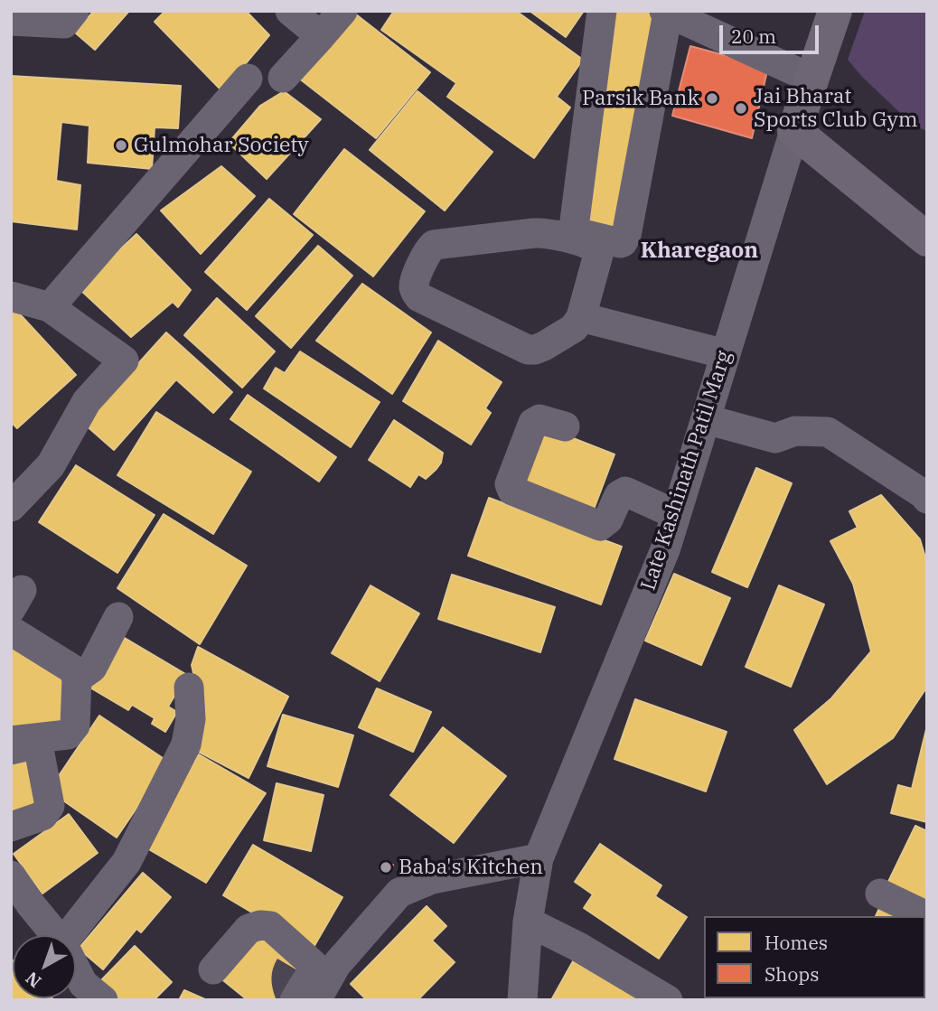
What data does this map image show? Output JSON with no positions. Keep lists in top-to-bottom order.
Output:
{
  "streets": {
    "street": ["Late Kashinath Patil Marg"]
  },
  "districts": ["Kharegaon"],
  "places": [
    "Parsik Bank",
    "Jai Bharat Sports Club Gym",
    "Gulmohar Society",
    "Baba's Kitchen"
  ],
  "legend": ["Homes", "Shops"],
  "scale_bar": "20 m",
  "north": "bottom left"
}
